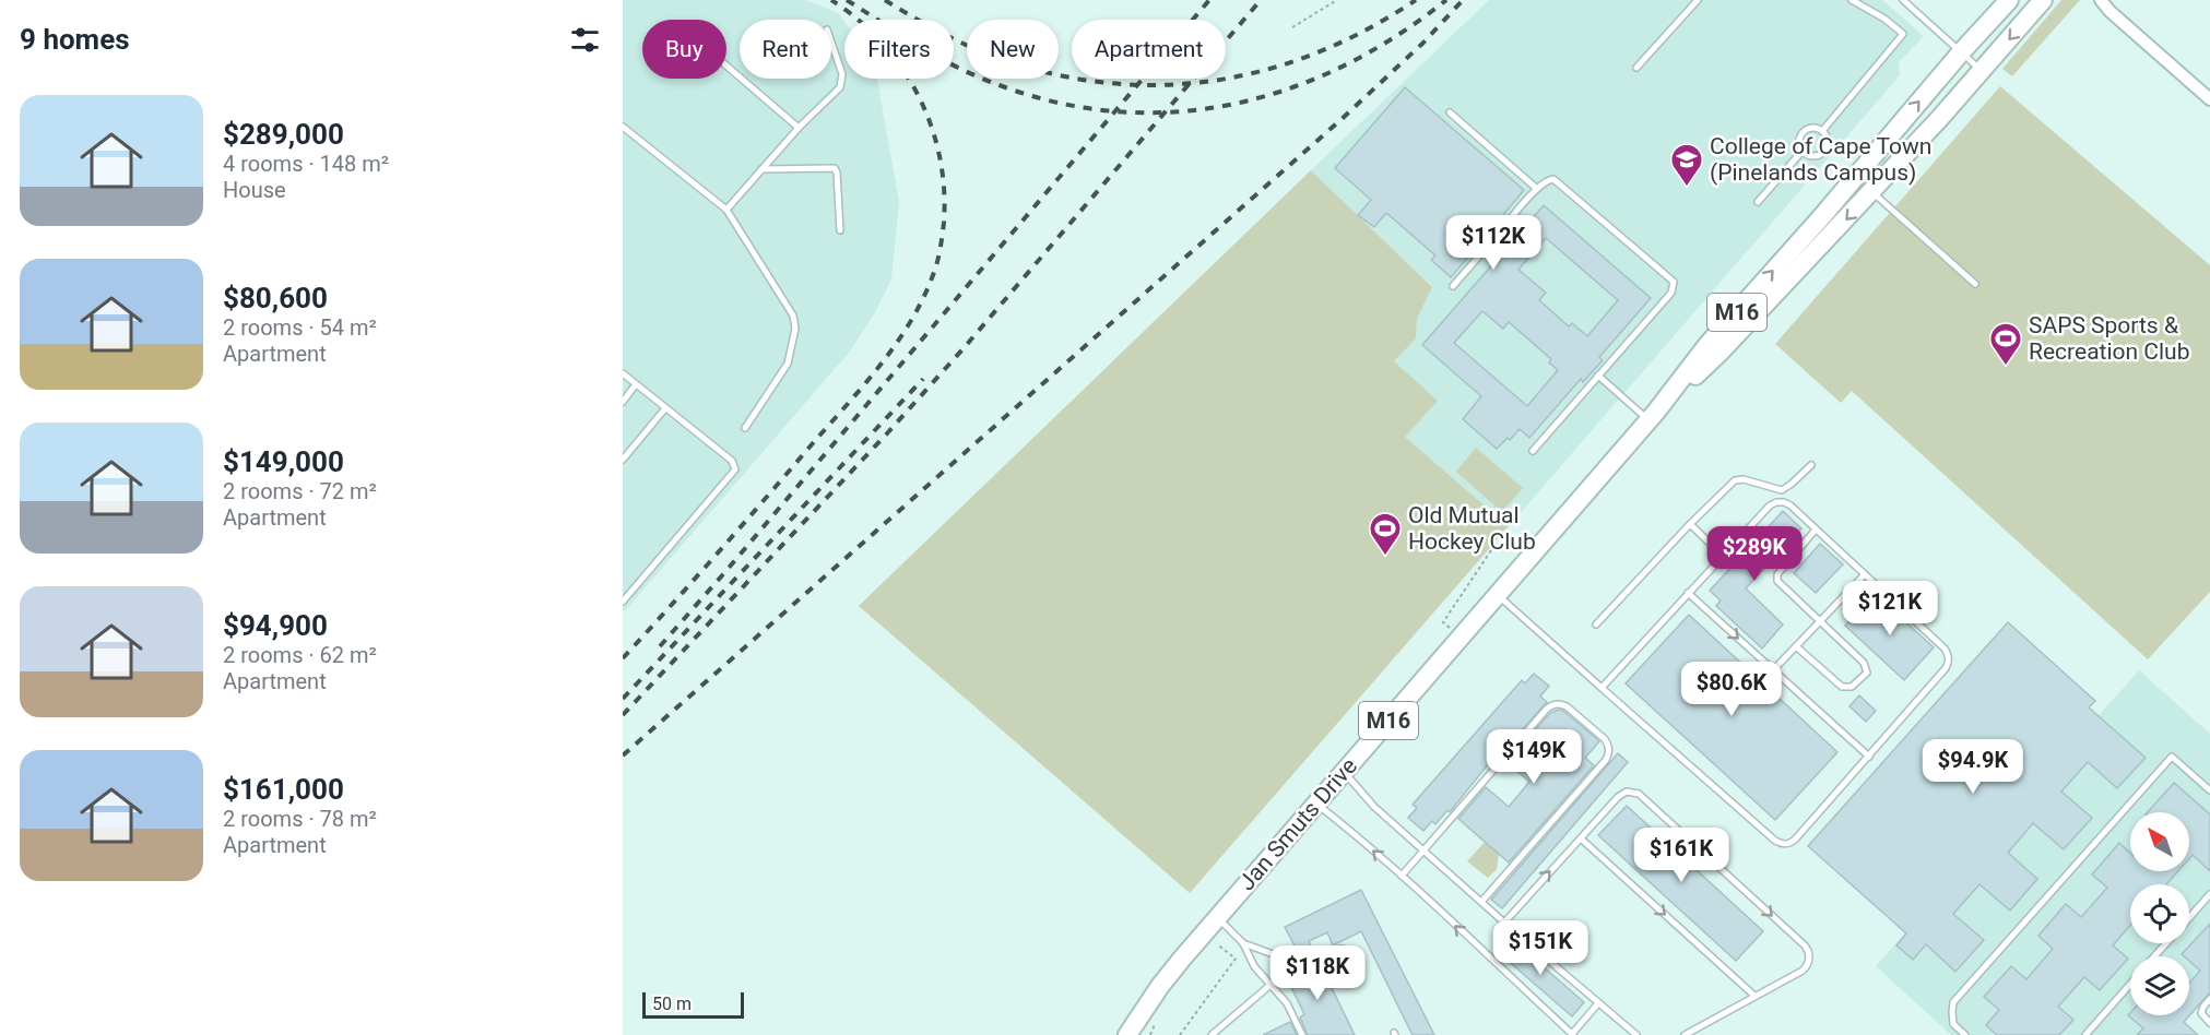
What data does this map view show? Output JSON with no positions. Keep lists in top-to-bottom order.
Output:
{
  "streets": {
    "main road": ["M16", "Jan Smuts Drive"]
  },
  "places": {
    "school or university": ["College of Cape Town (Pinelands Campus)"],
    "sports": ["SAPS Sports & Recreation Club", "Old Mutual Hockey Club"]
  },
  "scale_bar": "50 m",
  "north": "top left",
  "page": {
    "heading": "9 homes",
    "chip": [
      "Buy",
      "Rent",
      "Filters",
      "New",
      "Apartment"
    ],
    "list": [
      {
        "name": "$289,000",
        "note": "4 rooms · 148 m² · House"
      },
      {
        "name": "$80,600",
        "note": "2 rooms · 54 m² · Apartment"
      },
      {
        "name": "$149,000",
        "note": "2 rooms · 72 m² · Apartment"
      },
      {
        "name": "$94,900",
        "note": "2 rooms · 62 m² · Apartment"
      },
      {
        "name": "$161,000",
        "note": "2 rooms · 78 m² · Apartment"
      }
    ],
    "price": [
      "$112K",
      "$289K",
      "$121K",
      "$80.6K",
      "$149K",
      "$94.9K",
      "$161K",
      "$151K",
      "$118K"
    ],
    "scale": "50 m"
  }
}
